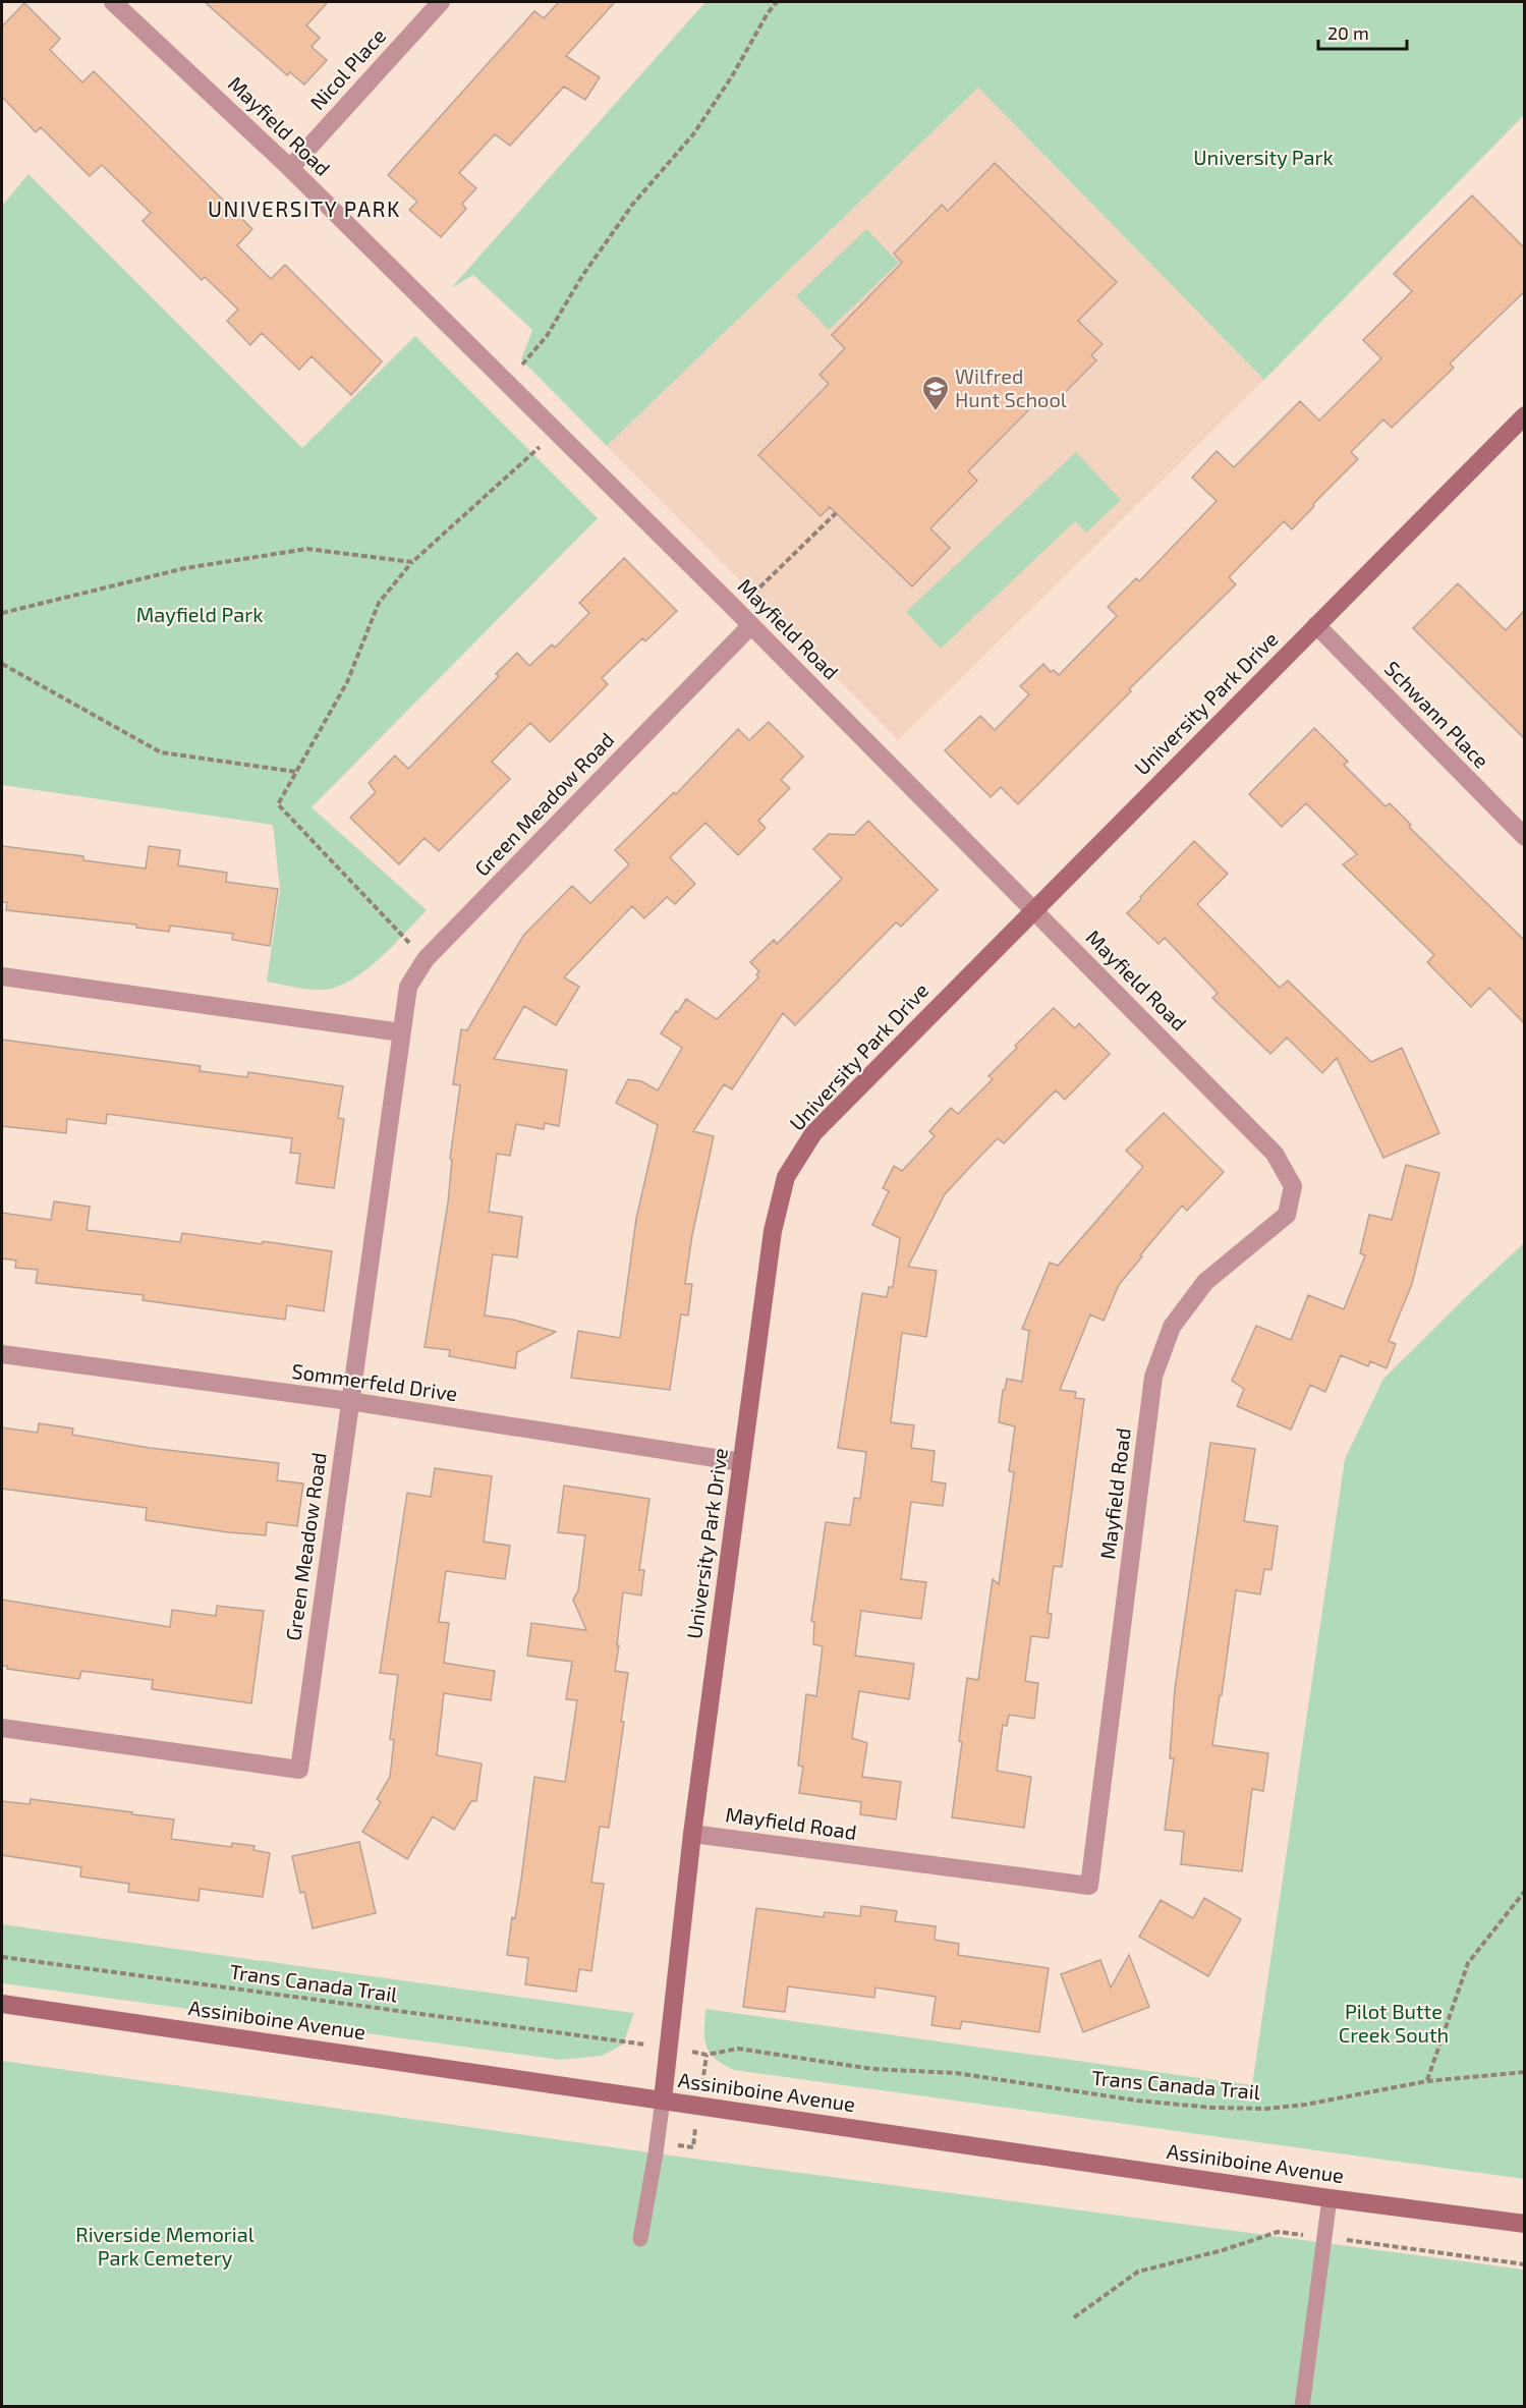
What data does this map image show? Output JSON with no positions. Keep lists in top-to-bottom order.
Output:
{
  "streets": {
    "street": [
      "Nicol Place",
      "Mayfield Road",
      "University Park Drive",
      "Schwann Place",
      "Green Meadow Road",
      "Sommerfeld Drive",
      "Assiniboine Avenue"
    ],
    "path": ["Trans Canada Trail"]
  },
  "crossings": [
    ["Nicol Place", "Mayfield Road"],
    ["Mayfield Road", "University Park Drive"],
    ["Mayfield Road", "Green Meadow Road"],
    ["University Park Drive", "Schwann Place"],
    ["University Park Drive", "Sommerfeld Drive"],
    ["University Park Drive", "Assiniboine Avenue"],
    ["Green Meadow Road", "Sommerfeld Drive"]
  ],
  "districts": ["UNIVERSITY PARK"],
  "parks": [
    "University Park",
    "Mayfield Park",
    "Pilot Butte Creek South",
    "Riverside Memorial Park Cemetery"
  ],
  "places": {
    "school or university": ["Wilfred Hunt School"]
  },
  "scale_bar": "20 m"
}
